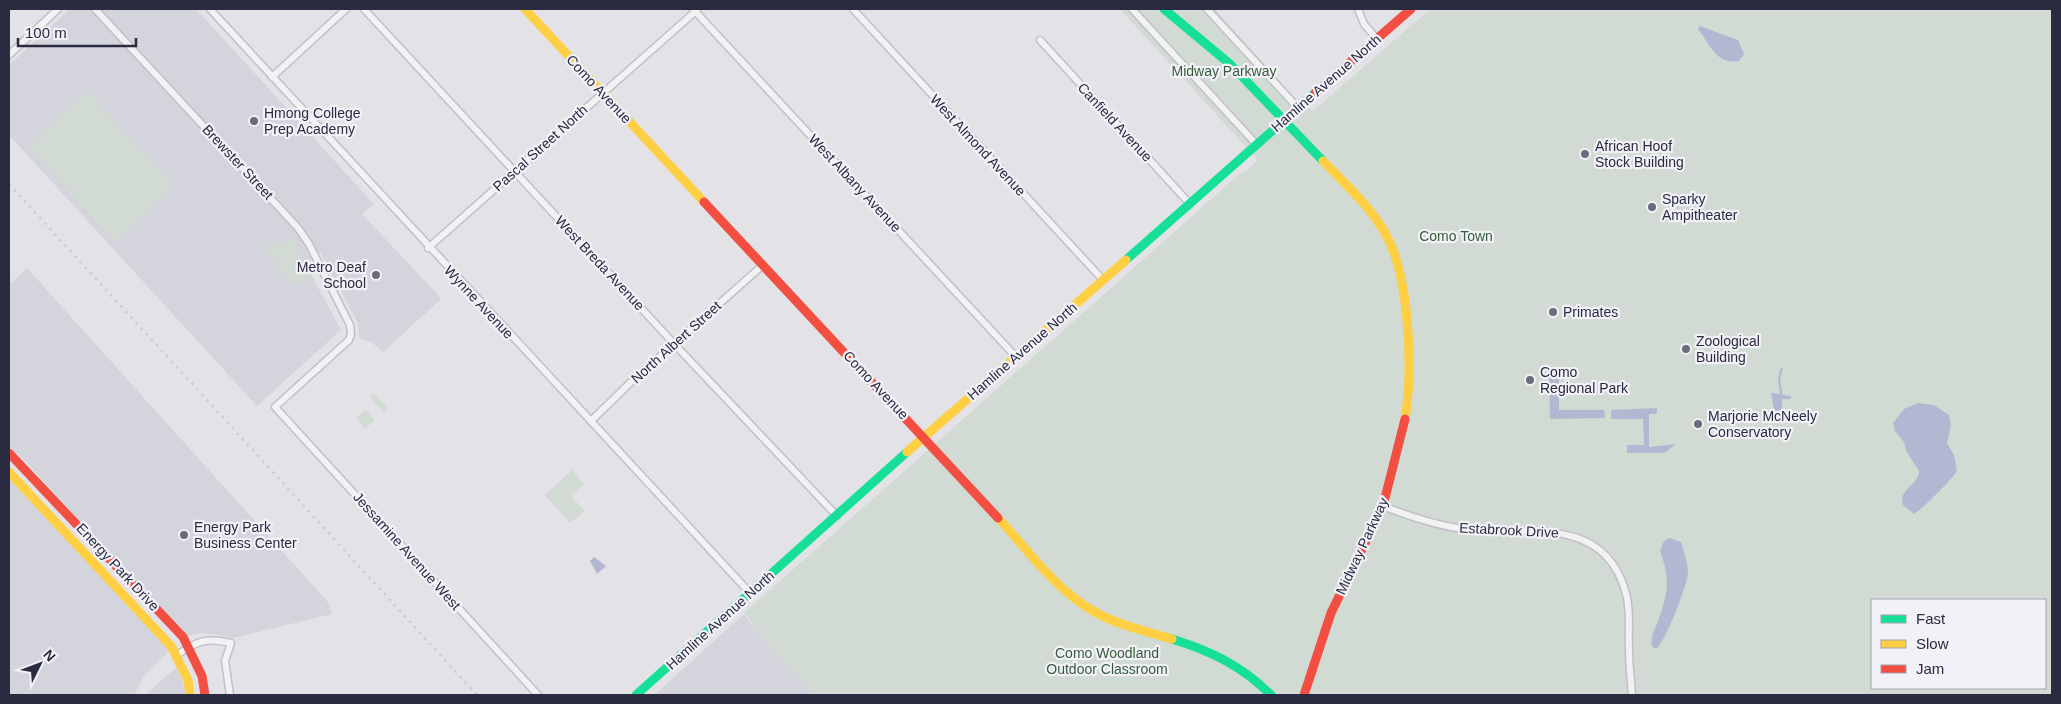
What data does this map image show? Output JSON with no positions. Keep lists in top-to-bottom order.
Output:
{
  "streets": {
    "street": [
      "Hamline Avenue North",
      "Como Avenue",
      "Canfield Avenue",
      "West Almond Avenue",
      "Pascal Street North",
      "Brewster Street",
      "West Albany Avenue",
      "West Breda Avenue",
      "Wynne Avenue",
      "North Albert Street",
      "Estabrook Drive",
      "Midway Parkway",
      "Jessamine Avenue West",
      "Energy Park Drive"
    ]
  },
  "crossings": [
    ["Hamline Avenue North", "Como Avenue"],
    ["Hamline Avenue North", "Canfield Avenue"],
    ["Hamline Avenue North", "West Almond Avenue"],
    ["Hamline Avenue North", "West Albany Avenue"],
    ["Hamline Avenue North", "West Breda Avenue"],
    ["Hamline Avenue North", "Wynne Avenue"],
    ["Hamline Avenue North", "Midway Parkway"],
    ["Como Avenue", "Pascal Street North"],
    ["Como Avenue", "North Albert Street"],
    ["Pascal Street North", "West Albany Avenue"],
    ["Pascal Street North", "West Breda Avenue"],
    ["Pascal Street North", "Wynne Avenue"],
    ["Brewster Street", "Jessamine Avenue West"],
    ["West Breda Avenue", "North Albert Street"],
    ["Wynne Avenue", "North Albert Street"],
    ["Estabrook Drive", "Midway Parkway"]
  ],
  "parks": ["Midway Parkway", "Como Town", "Como Woodland Outdoor Classroom"],
  "places": [
    "Hmong College Prep Academy",
    "African Hoof Stock Building",
    "Sparky Ampitheater",
    "Metro Deaf School",
    "Primates",
    "Zoological Building",
    "Como Regional Park",
    "Marjorie McNeely Conservatory",
    "Energy Park Business Center"
  ],
  "legend": ["Fast", "Slow", "Jam"],
  "scale_bar": "100 m",
  "north": "top right"
}
